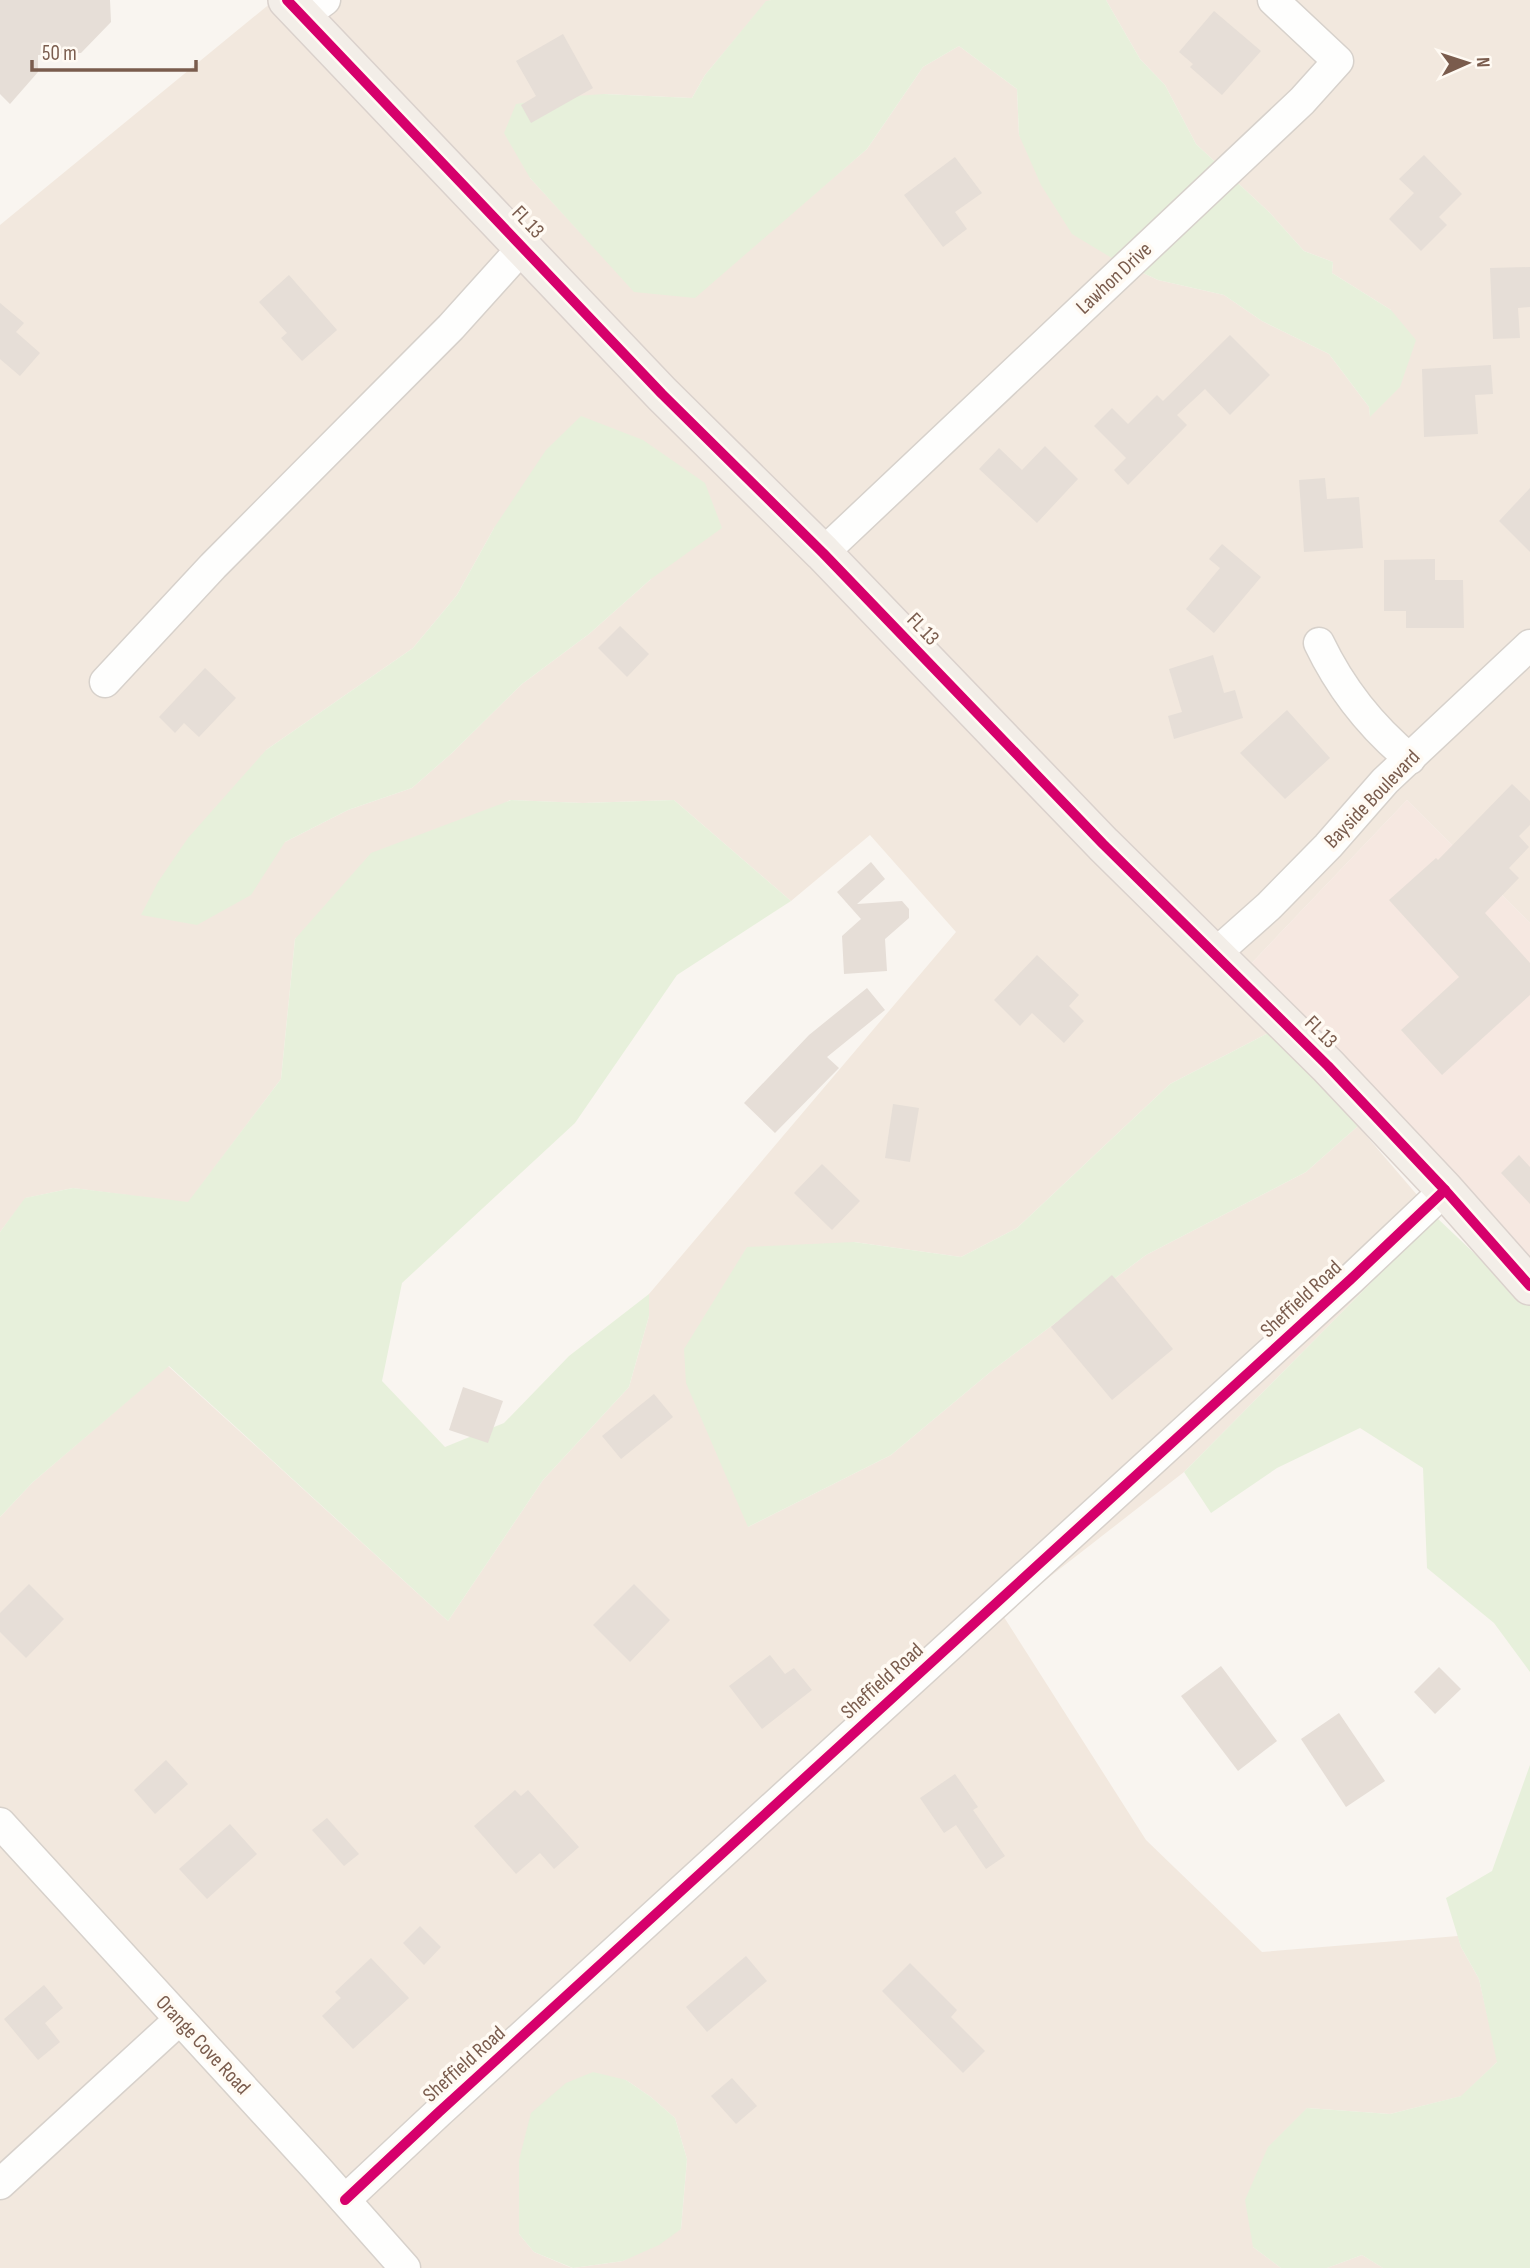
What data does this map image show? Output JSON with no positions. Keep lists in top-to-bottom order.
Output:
{
  "streets": {
    "main road": ["FL 13"],
    "street": [
      "Lawhon Drive",
      "Bayside Boulevard",
      "Sheffield Road",
      "Orange Cove Road"
    ]
  },
  "crossings": [
    ["FL 13", "Lawhon Drive"],
    ["FL 13", "Bayside Boulevard"],
    ["FL 13", "Sheffield Road"],
    ["Sheffield Road", "Orange Cove Road"]
  ],
  "scale_bar": "50 m",
  "north": "right"
}
